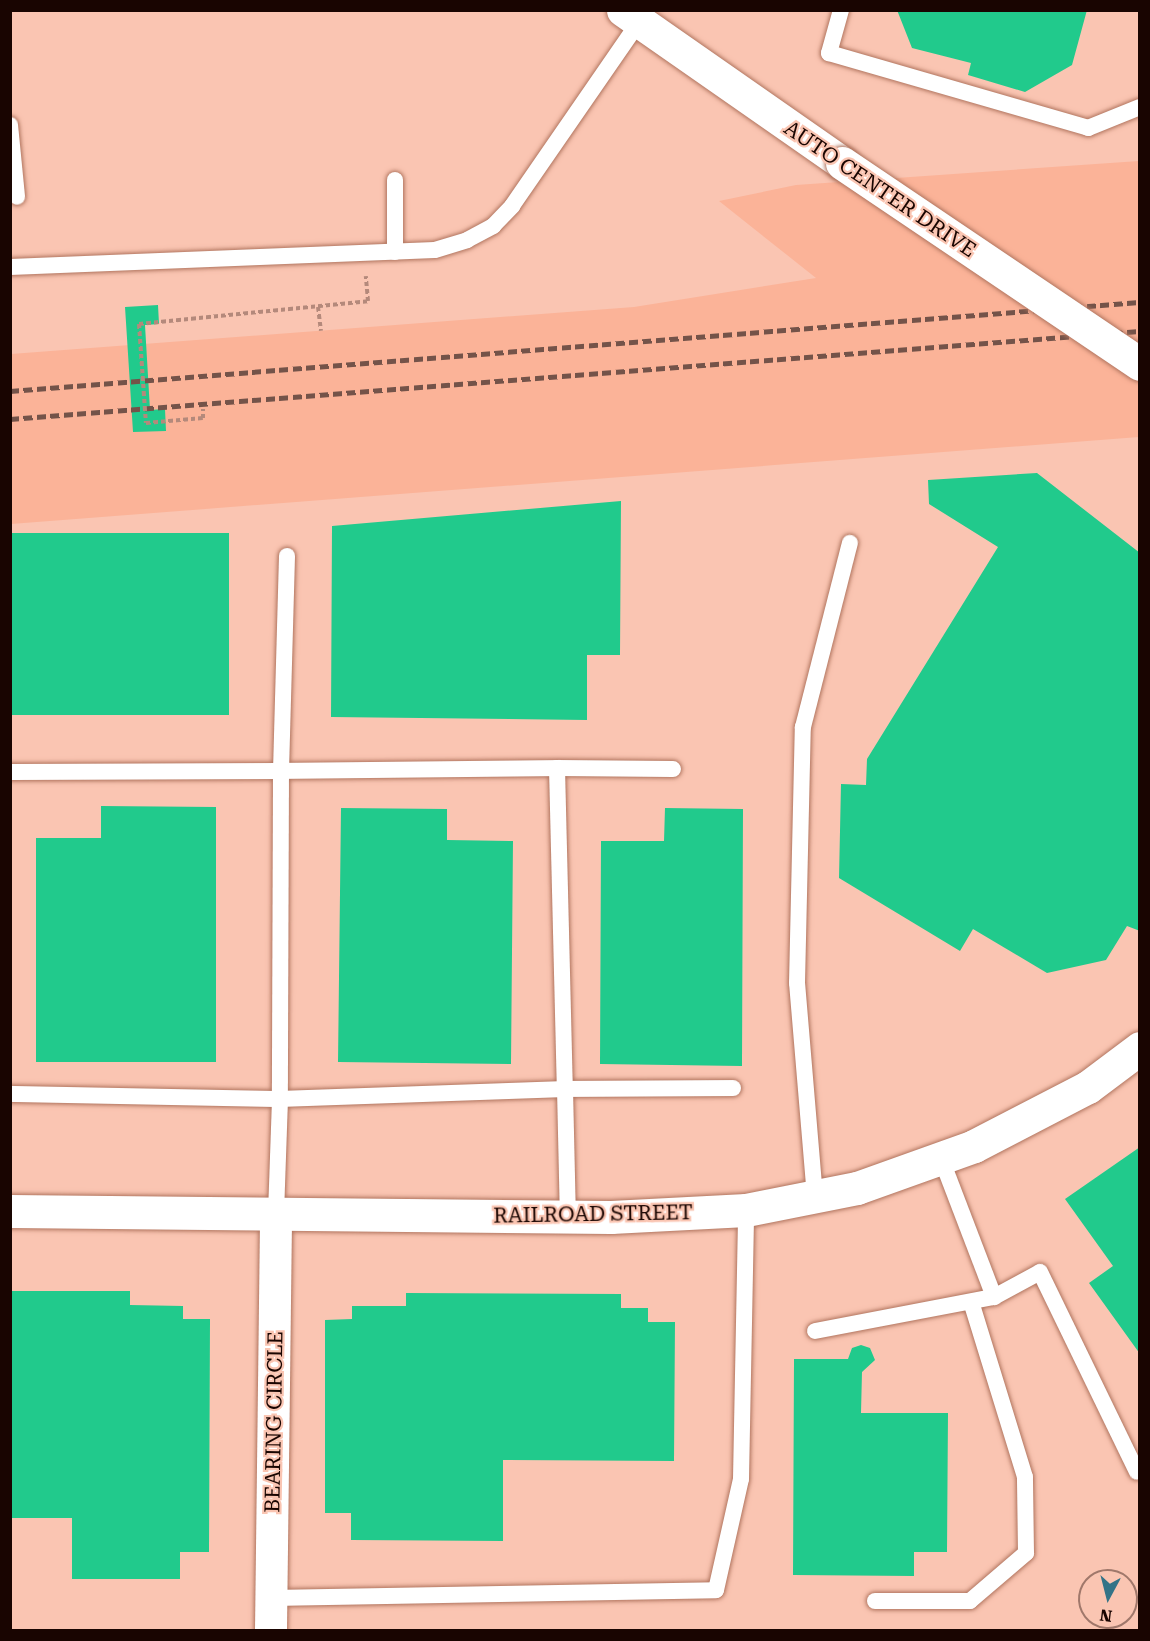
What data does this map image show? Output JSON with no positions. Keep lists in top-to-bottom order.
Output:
{
  "streets": {
    "main road": ["AUTO CENTER DRIVE", "RAILROAD STREET"],
    "street": ["BEARING CIRCLE"]
  },
  "crossings": [
    ["RAILROAD STREET", "BEARING CIRCLE"]
  ],
  "north": "bottom"
}
